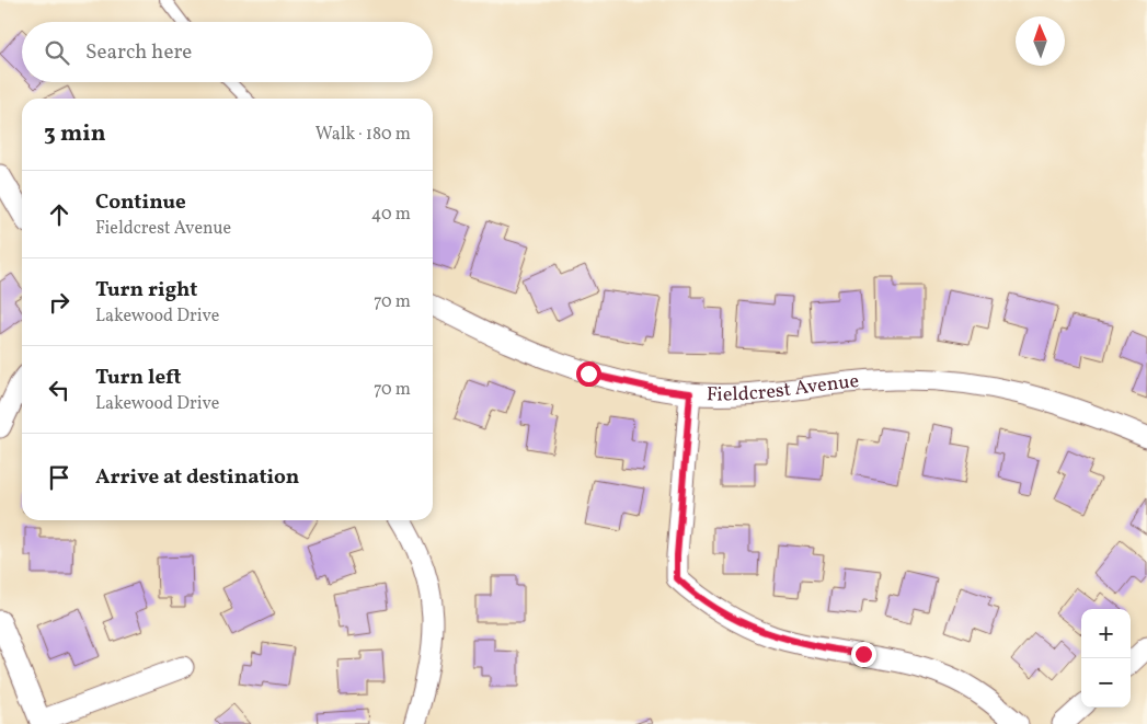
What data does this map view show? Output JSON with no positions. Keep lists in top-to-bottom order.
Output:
{
  "streets": {
    "street": ["Fieldcrest Avenue"]
  },
  "north": "top",
  "page": {
    "search": "Search here",
    "heading": ["3 min", "Walk · 180 m"],
    "list": [
      ["Continue", "Fieldcrest Avenue", "40 m"],
      ["Turn right", "Lakewood Drive", "70 m"],
      ["Turn left", "Lakewood Drive", "70 m"],
      "Arrive at destination"
    ],
    "map_buttons": ["+", "−"]
  }
}
